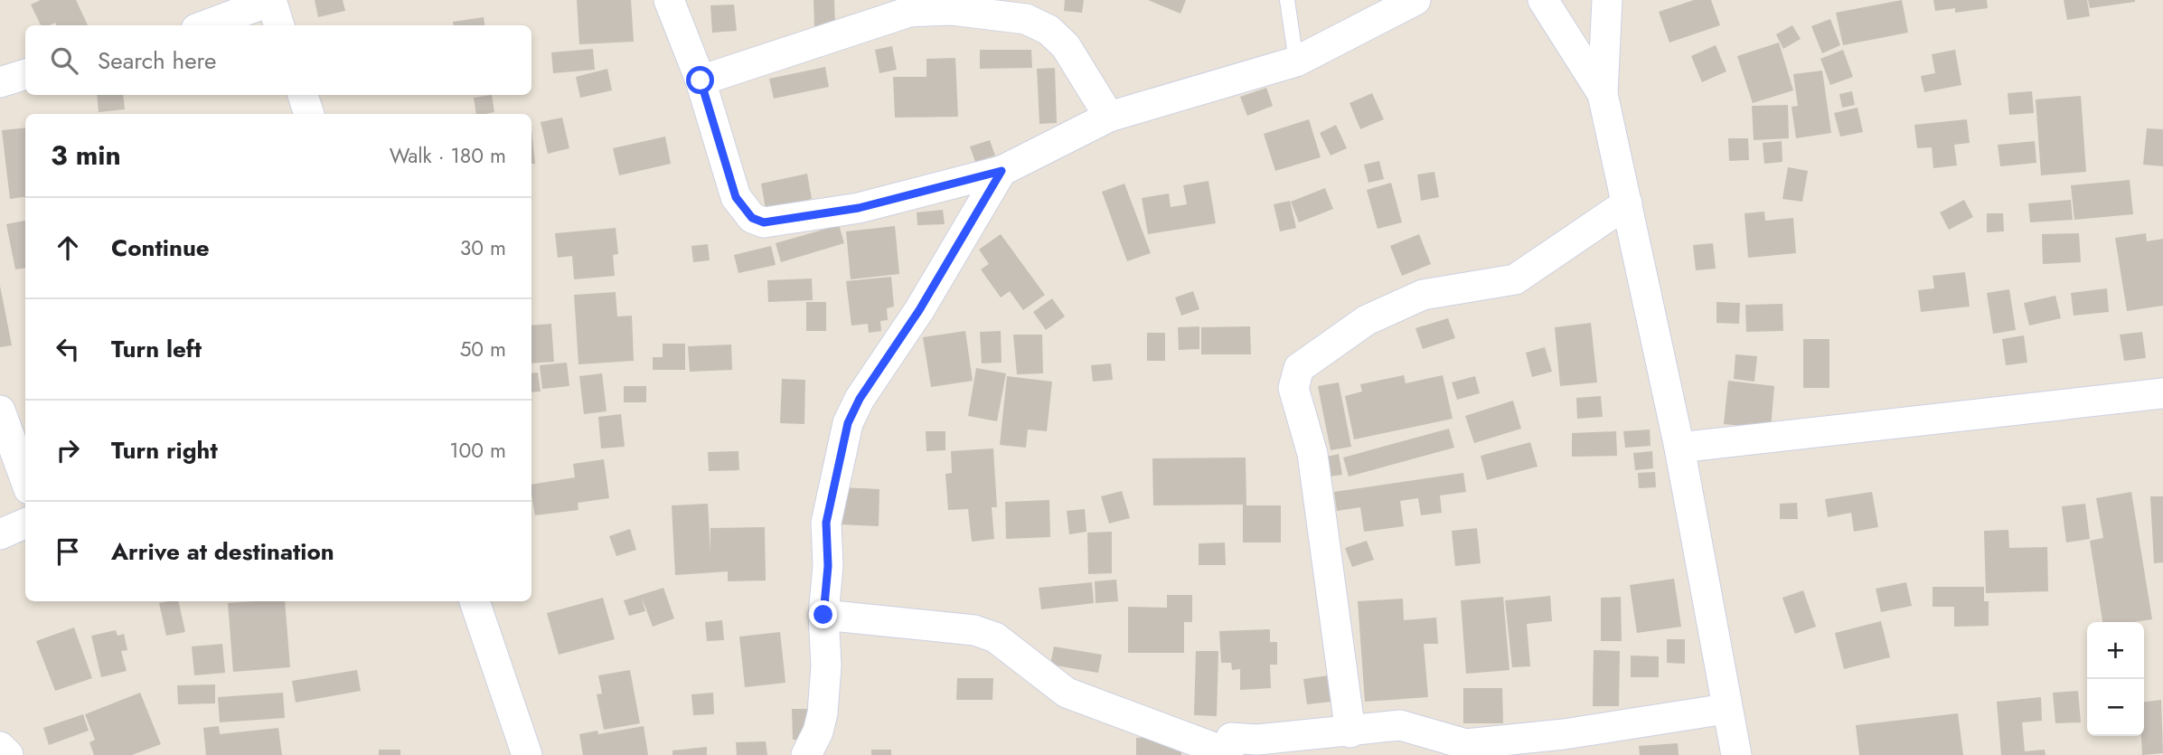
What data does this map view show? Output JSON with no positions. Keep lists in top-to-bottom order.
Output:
{
  "page": {
    "search": "Search here",
    "heading": ["3 min", "Walk · 180 m"],
    "list": [
      ["Continue", "30 m"],
      ["Turn left", "50 m"],
      ["Turn right", "100 m"],
      "Arrive at destination"
    ],
    "map_buttons": ["+", "−"]
  }
}
